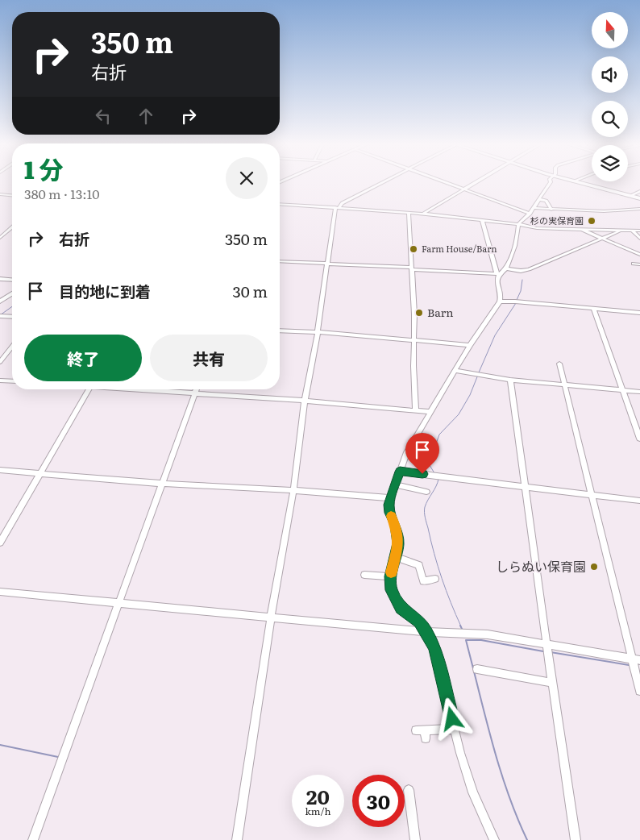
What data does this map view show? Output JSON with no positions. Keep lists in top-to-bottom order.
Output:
{
  "places": [
    "杉の実保育園",
    "Farm House/Barn",
    "Barn",
    "しらぬい保育園"
  ],
  "north": "top",
  "page": {
    "turn": ["350 m", "右折"],
    "heading": ["1 分", "380 m · 13:10"],
    "list": [
      {
        "name": "右折",
        "value": "350 m"
      },
      {
        "name": "目的地に到着",
        "value": "30 m"
      }
    ],
    "buttons": ["終了", "共有"],
    "speed": "20 km/h",
    "limit": "30"
  }
}
